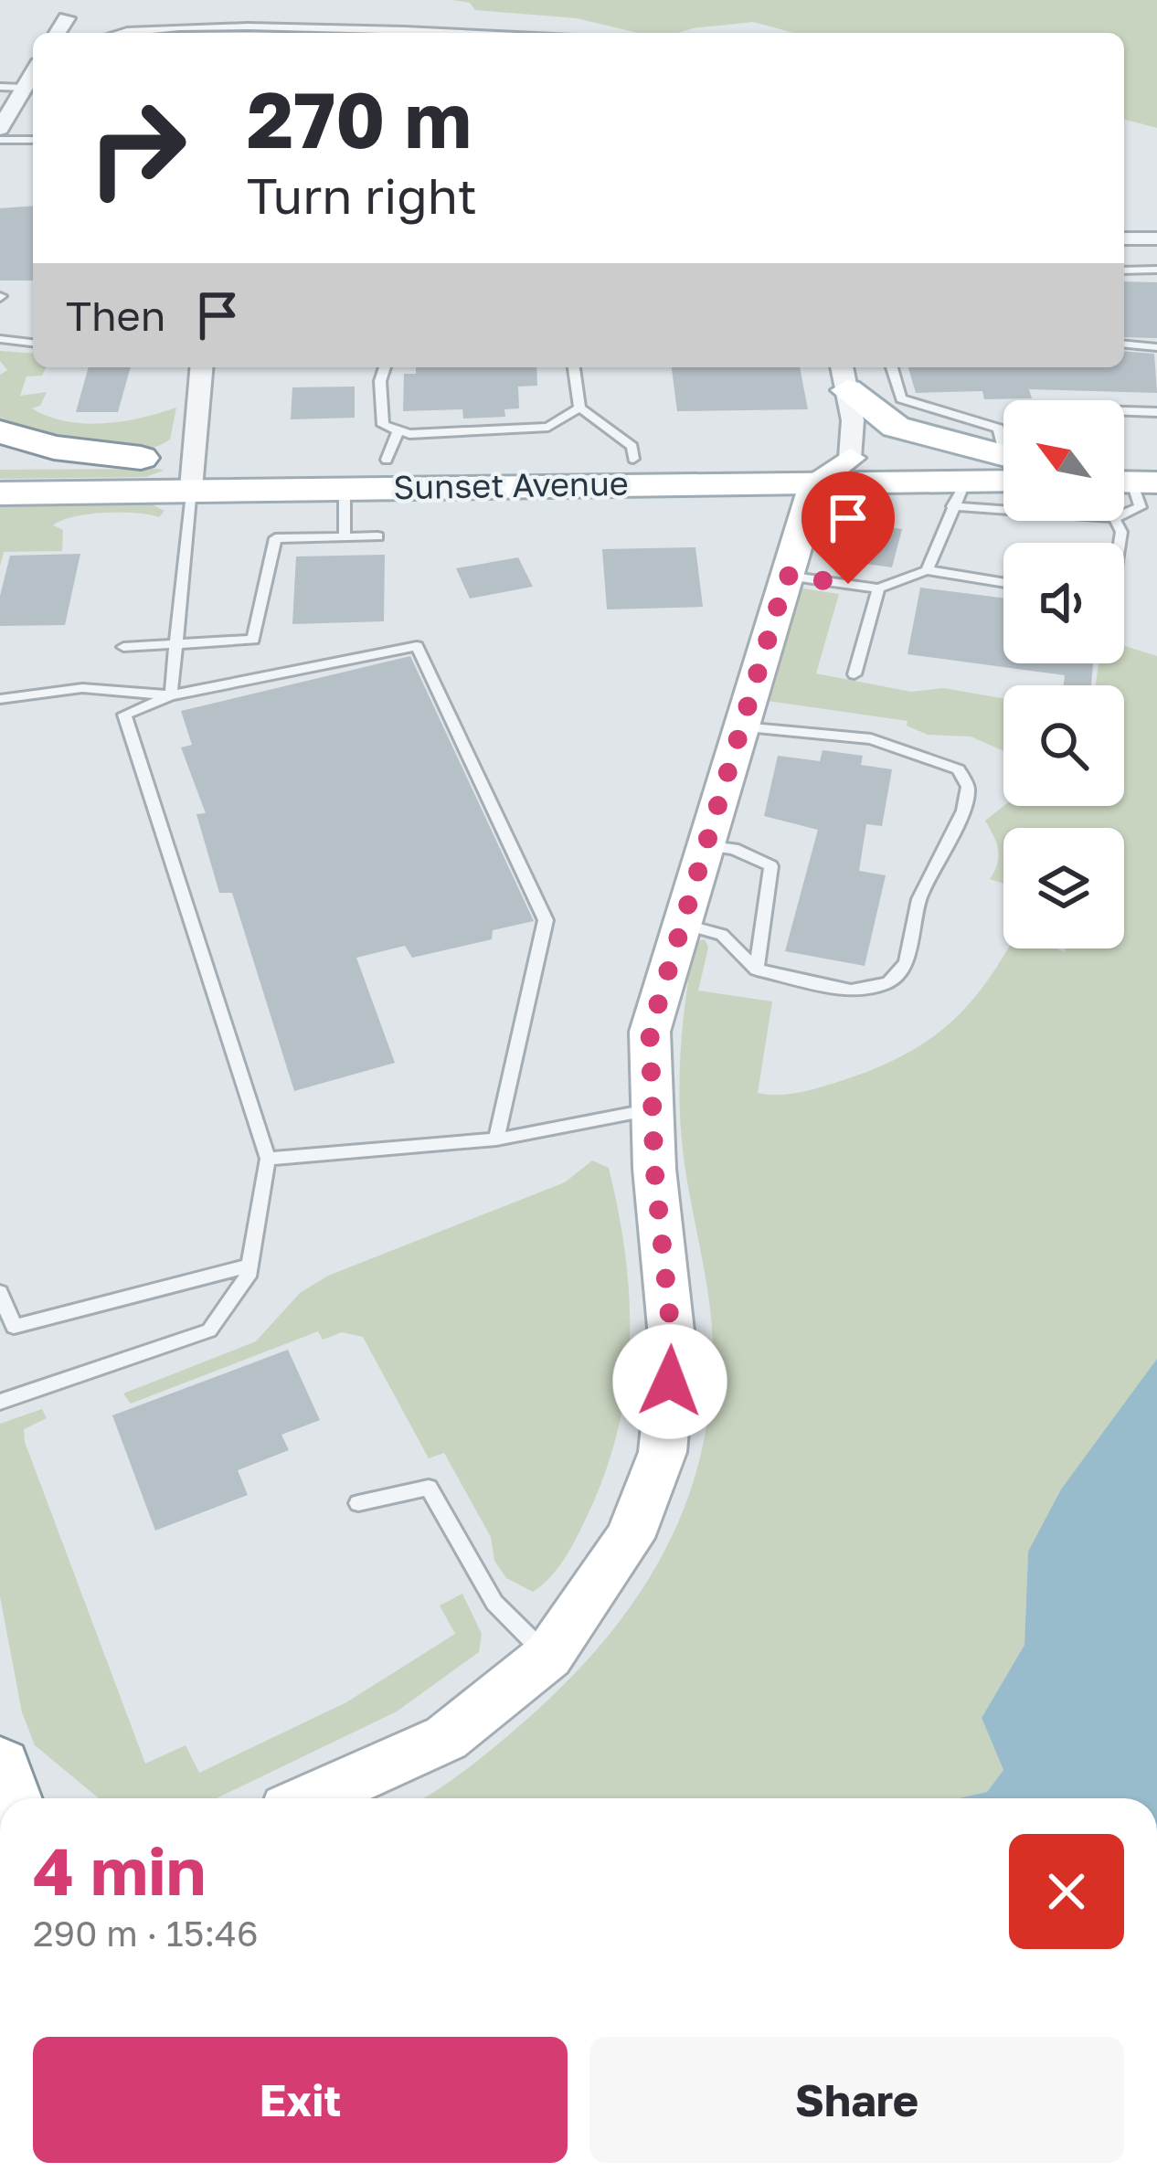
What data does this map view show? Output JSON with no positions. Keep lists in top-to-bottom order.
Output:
{
  "streets": {
    "main road": ["Sunset Avenue"]
  },
  "north": "top left",
  "page": {
    "turn": ["270 m", "Turn right"],
    "then": "Then",
    "heading": ["4 min", "290 m · 15:46"],
    "buttons": ["Exit", "Share"]
  }
}
